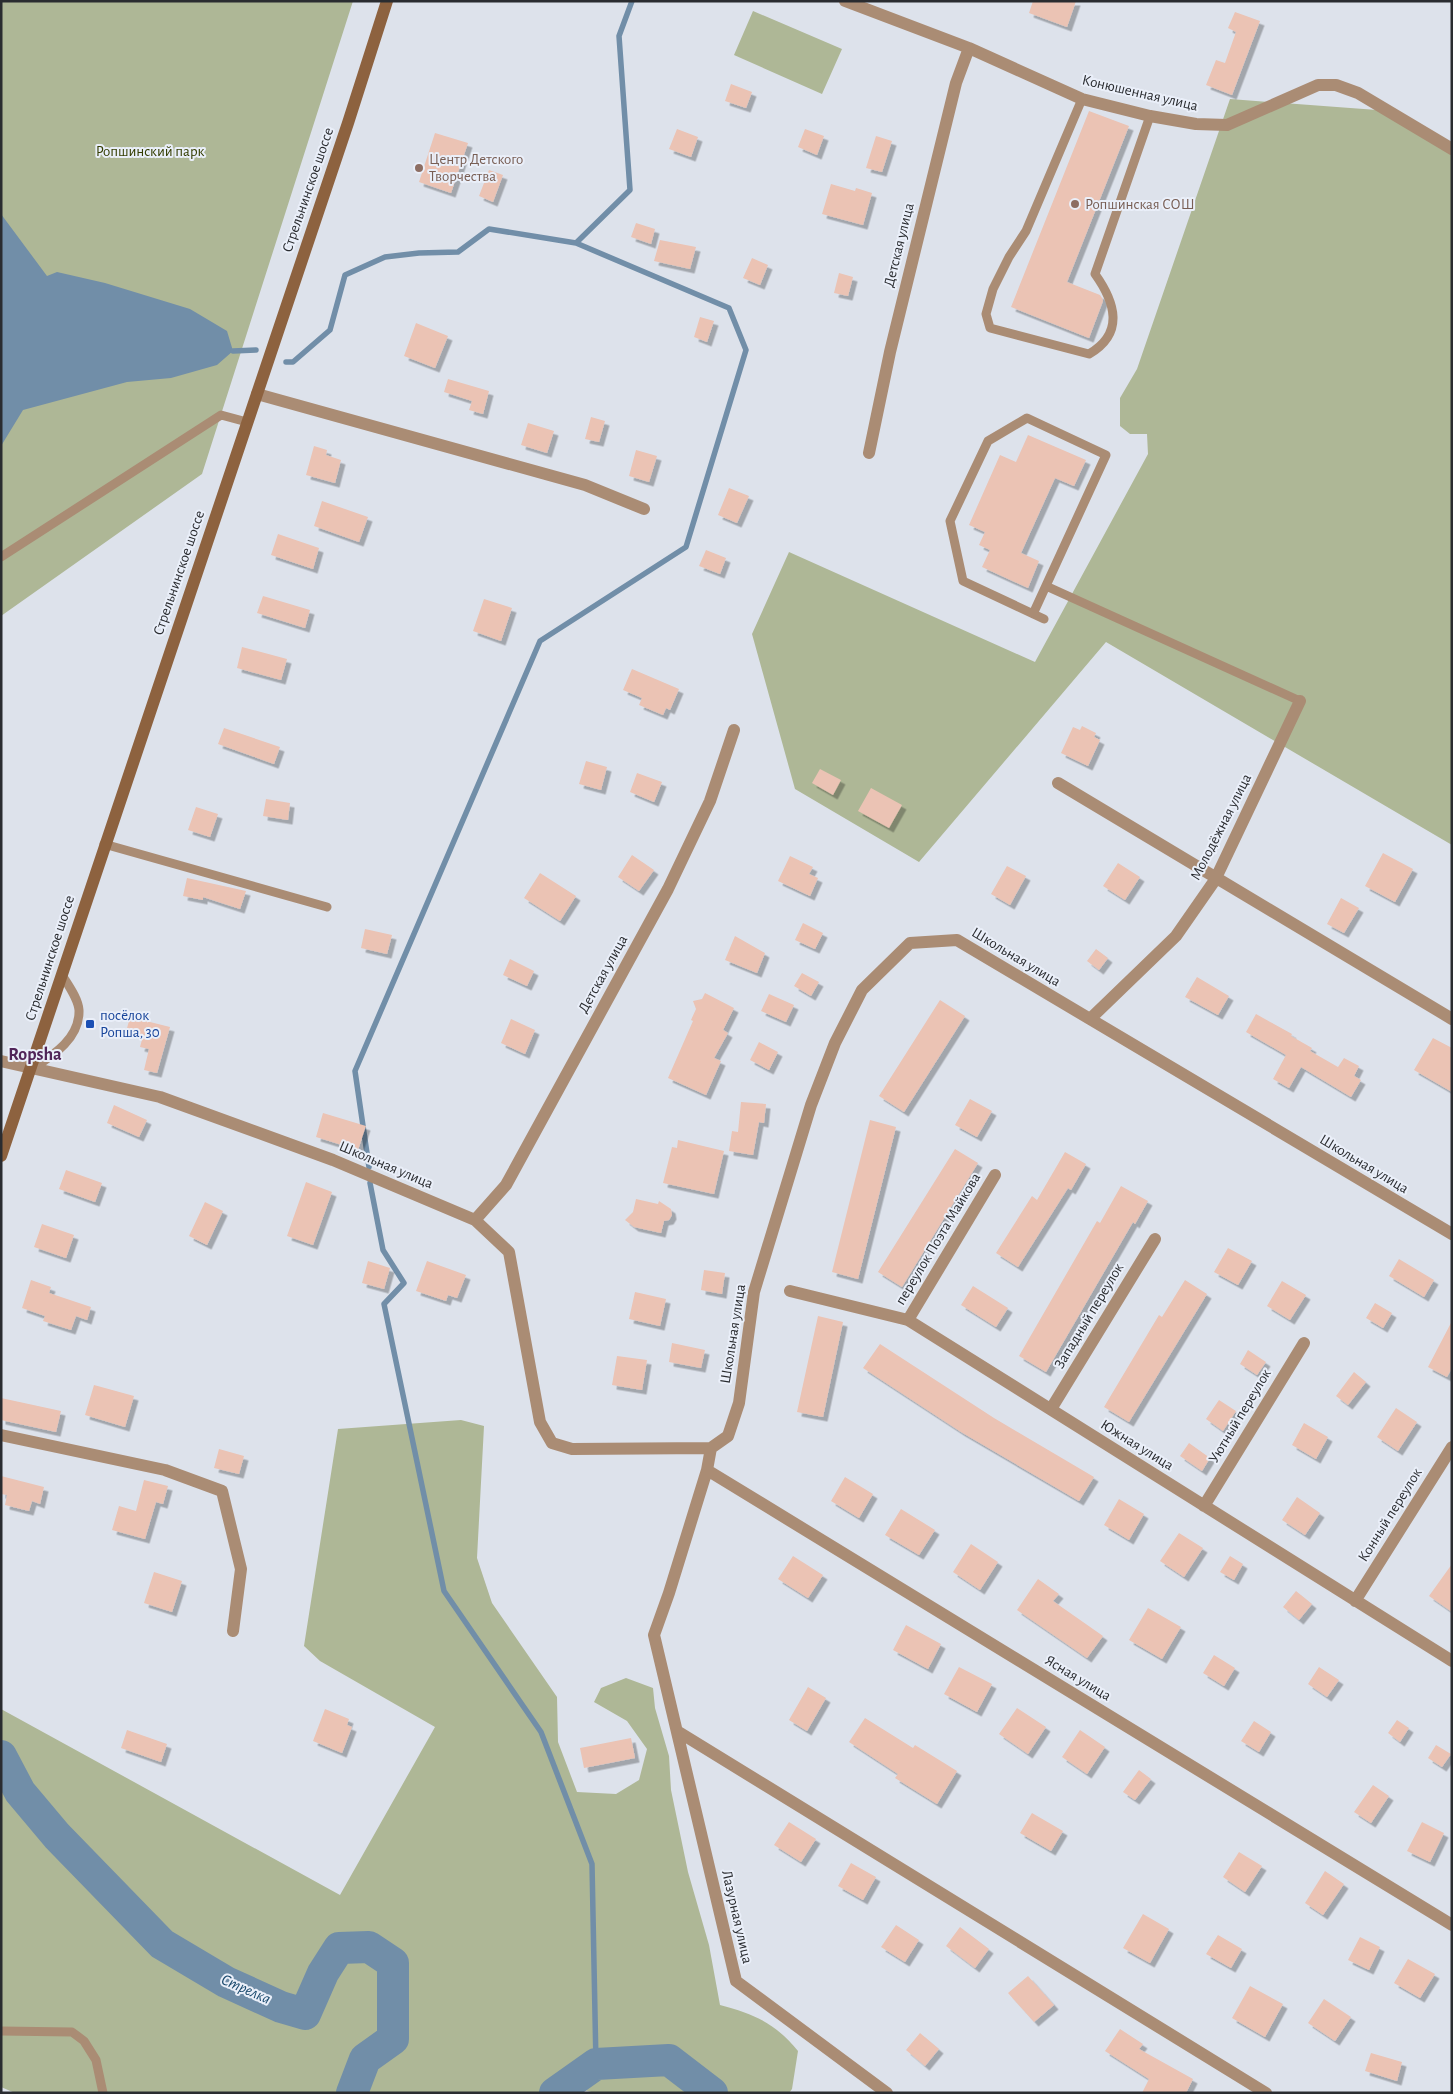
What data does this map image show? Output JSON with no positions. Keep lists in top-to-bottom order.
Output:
{
  "streets": {
    "main road": ["Стрельнинское шоссе"],
    "street": [
      "Конюшенная улица",
      "Детская улица",
      "Молодёжная улица",
      "Школьная улица",
      "переулок Поэта Майкова",
      "Западный переулок",
      "Уютный переулок",
      "Южная улица",
      "Конный переулок",
      "Ясная улица",
      "Лазурная улица"
    ]
  },
  "crossings": [
    ["Конюшенная улица", "Детская улица"],
    ["Стрельнинское шоссе", "Школьная улица"],
    ["Детская улица", "Школьная улица"],
    ["Молодёжная улица", "Школьная улица"],
    ["переулок Поэта Майкова", "Южная улица"],
    ["Западный переулок", "Южная улица"],
    ["Уютный переулок", "Южная улица"],
    ["Южная улица", "Конный переулок"],
    ["Ясная улица", "Лазурная улица"]
  ],
  "districts": ["Ropsha"],
  "water": ["Стрелка"],
  "parks": ["Ропшинский парк"],
  "places": {
    "other": ["Центр Детского Творчества", "Ропшинская СОШ"],
    "transit": ["посёлок Ропша, 30"]
  }
}
